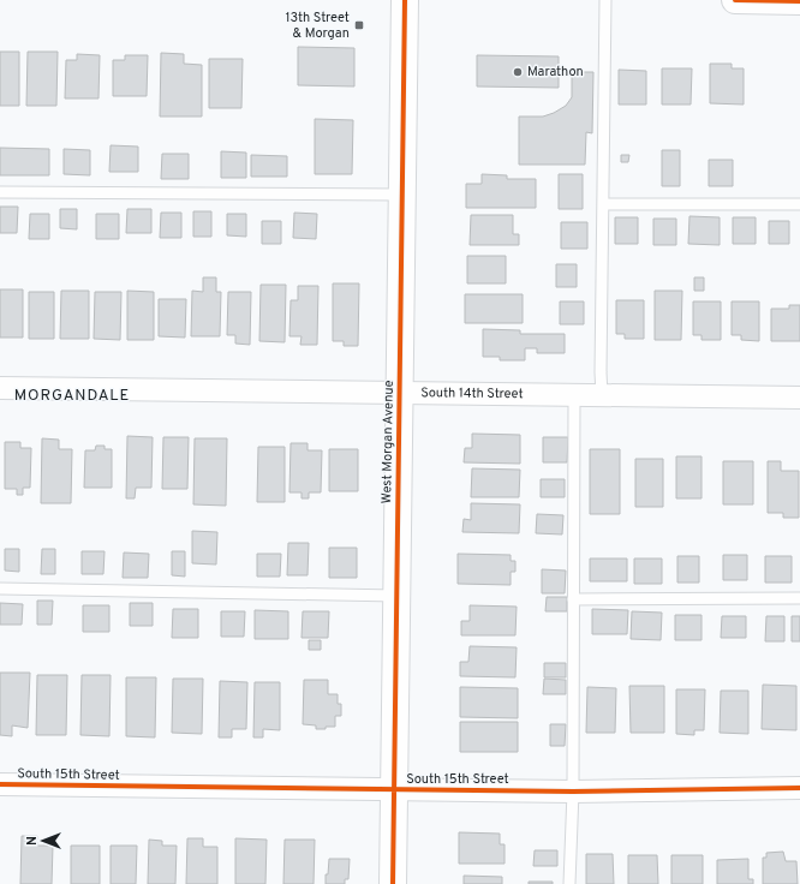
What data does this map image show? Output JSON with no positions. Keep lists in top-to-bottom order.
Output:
{
  "streets": {
    "street": ["South 14th Street", "West Morgan Avenue", "South 15th Street"]
  },
  "crossings": [
    ["South 14th Street", "West Morgan Avenue"],
    ["West Morgan Avenue", "South 15th Street"]
  ],
  "districts": ["MORGANDALE"],
  "places": {
    "transit": ["13th Street & Morgan"],
    "other": ["Marathon"]
  },
  "north": "left"
}
